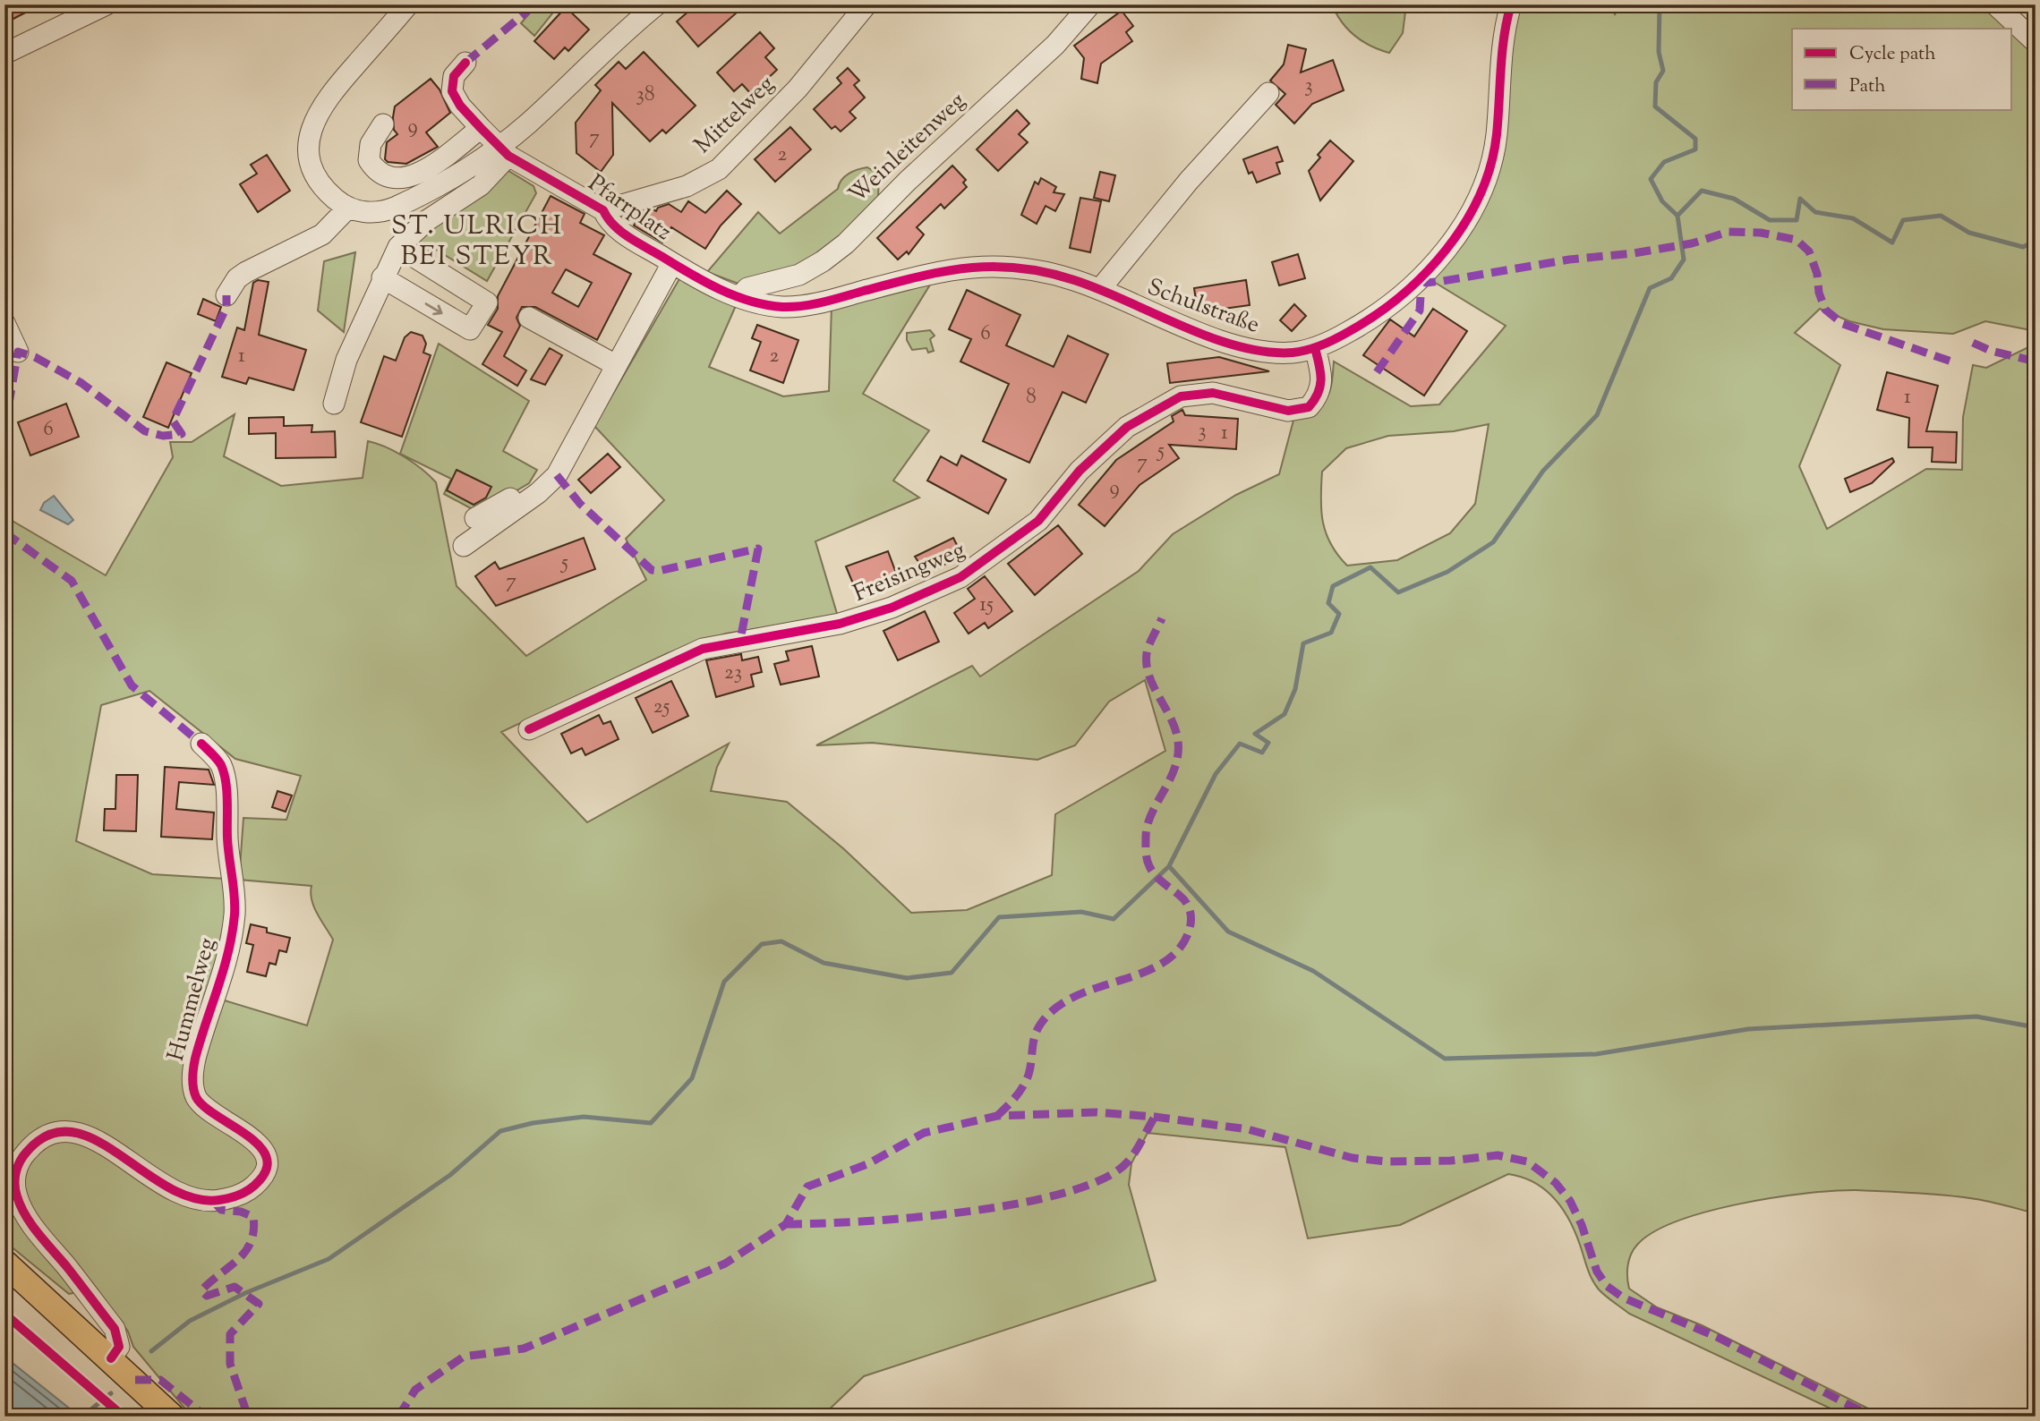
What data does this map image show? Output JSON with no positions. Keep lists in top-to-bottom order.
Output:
{
  "streets": {
    "street": [
      "Mittelweg",
      "Weinleitenweg",
      "Pfarrplatz",
      "Schulstraße",
      "Freisingweg",
      "Hummelweg"
    ]
  },
  "crossings": [
    ["Mittelweg", "Pfarrplatz"],
    ["Weinleitenweg", "Schulstraße"],
    ["Pfarrplatz", "Schulstraße"],
    ["Schulstraße", "Freisingweg"]
  ],
  "districts": ["ST. ULRICH BEI STEYR"],
  "house_numbers": [
    "3",
    "38",
    "9",
    "7",
    "2",
    "6",
    "1",
    "2",
    "8",
    "1",
    "6",
    "3",
    "1",
    "5",
    "7",
    "9",
    "5",
    "7",
    "15",
    "23",
    "25"
  ],
  "legend": ["Cycle path", "Path"]
}
